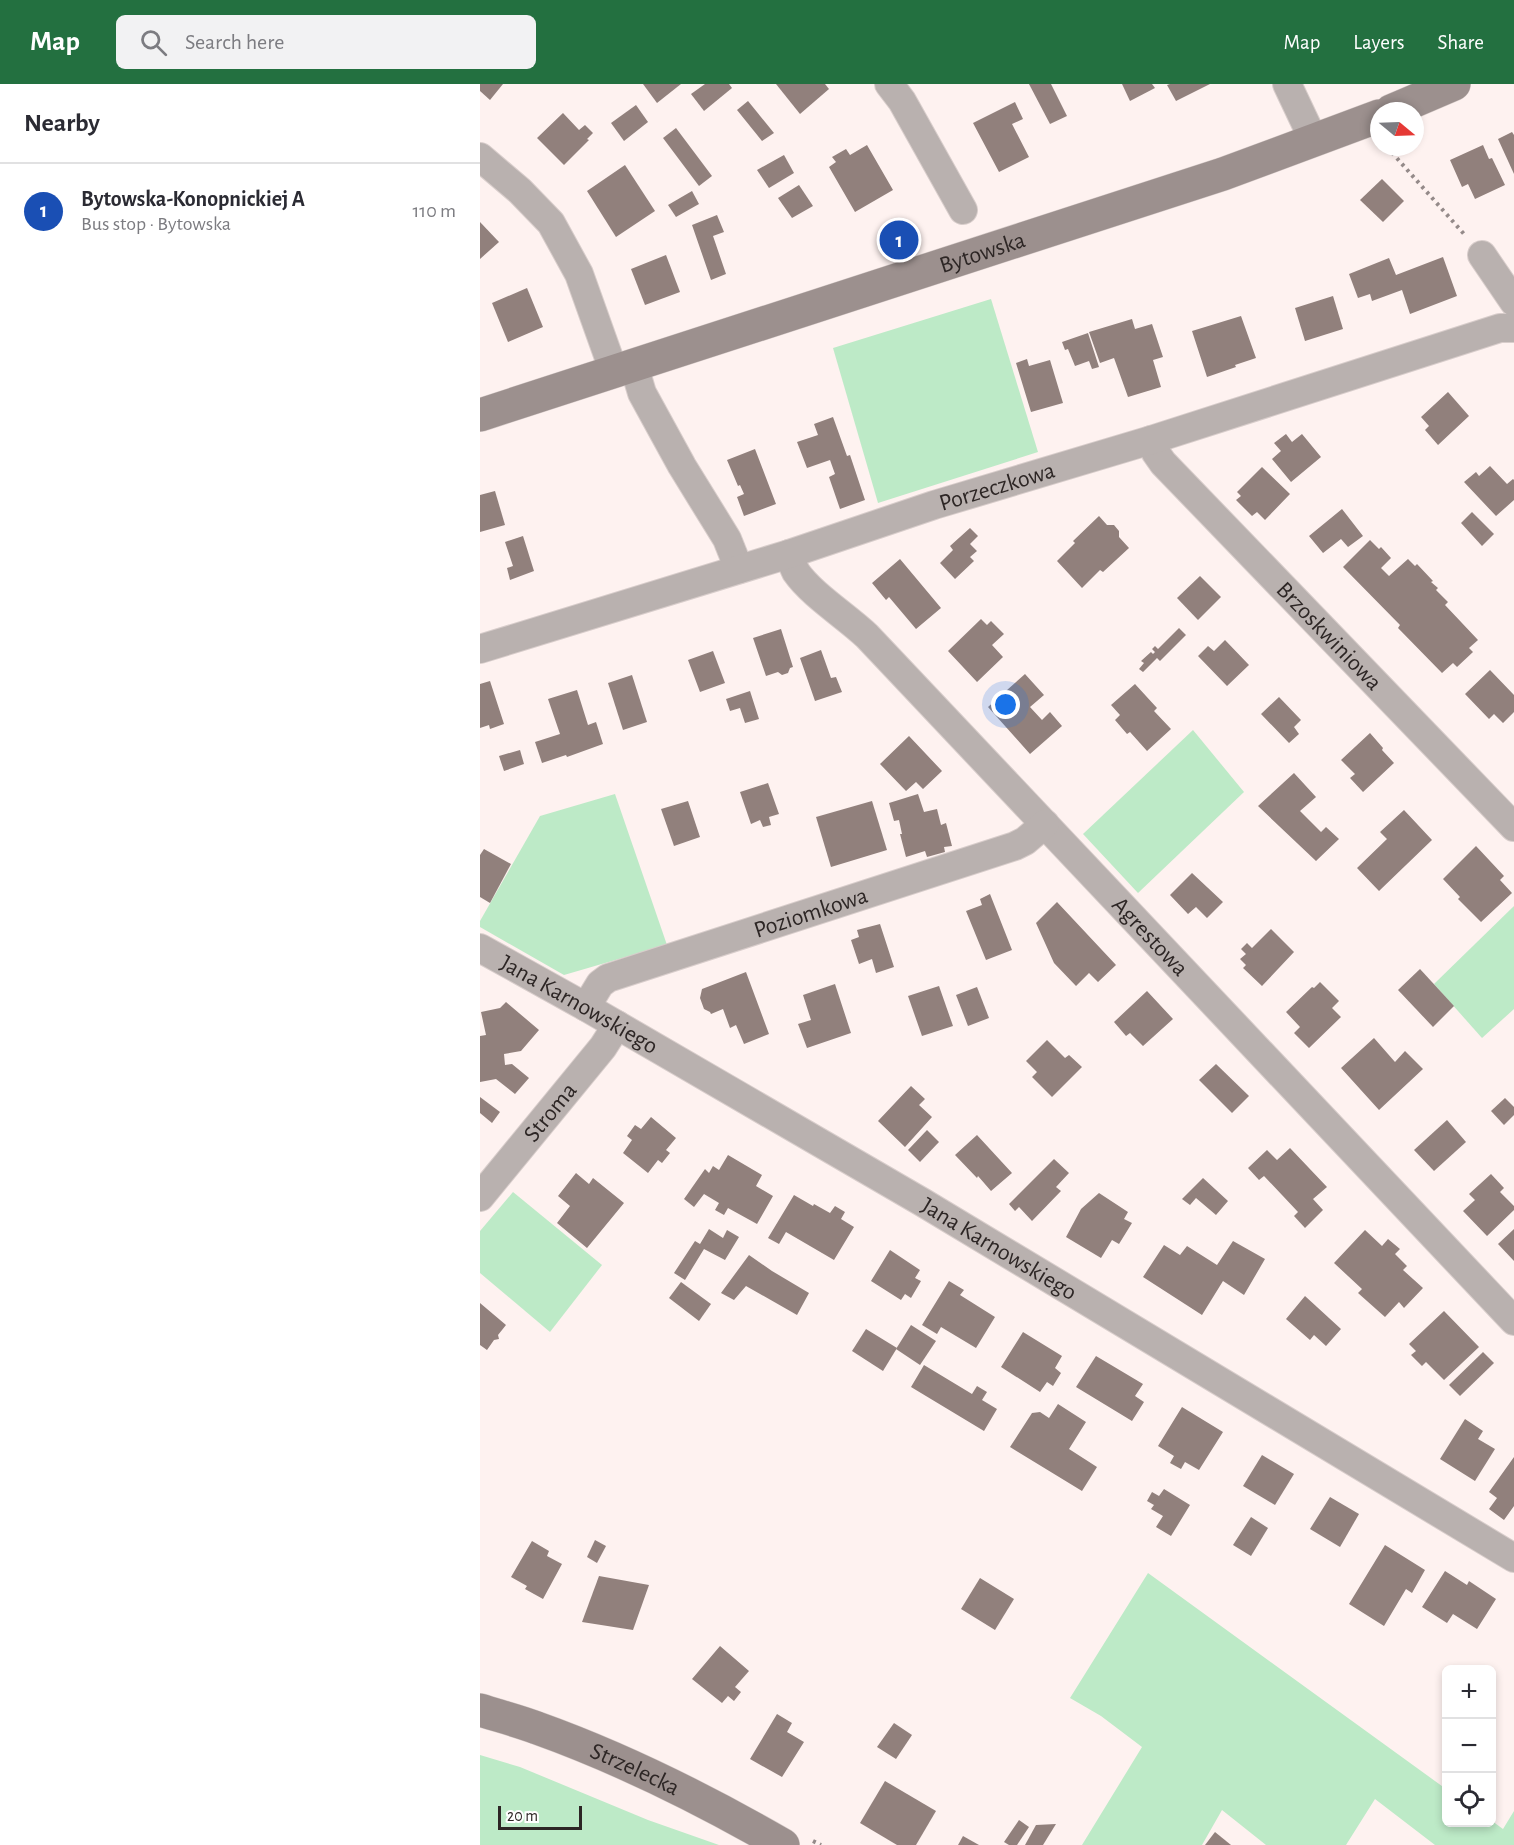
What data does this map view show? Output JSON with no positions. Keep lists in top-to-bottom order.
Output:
{
  "streets": {
    "street": [
      "Bytowska",
      "Porzeczkowa",
      "Brzoskwiniowa",
      "Poziomkowa",
      "Agrestowa",
      "Jana Karnowskiego",
      "Stroma",
      "Strzelecka"
    ]
  },
  "crossings": [
    ["Porzeczkowa", "Brzoskwiniowa"],
    ["Porzeczkowa", "Agrestowa"],
    ["Poziomkowa", "Agrestowa"],
    ["Poziomkowa", "Jana Karnowskiego"],
    ["Jana Karnowskiego", "Stroma"]
  ],
  "scale_bar": "20 m",
  "north": "right",
  "page": {
    "header": "Map",
    "search": "Search here",
    "nav": ["Map", "Layers", "Share"],
    "heading": "Nearby",
    "list": [
      {
        "mark": "1",
        "name": "Bytowska-Konopnickiej A",
        "note": "Bus stop · Bytowska",
        "value": "110 m"
      }
    ],
    "pins": "1",
    "map_buttons": ["+", "−"],
    "scale": "20 m"
  }
}
